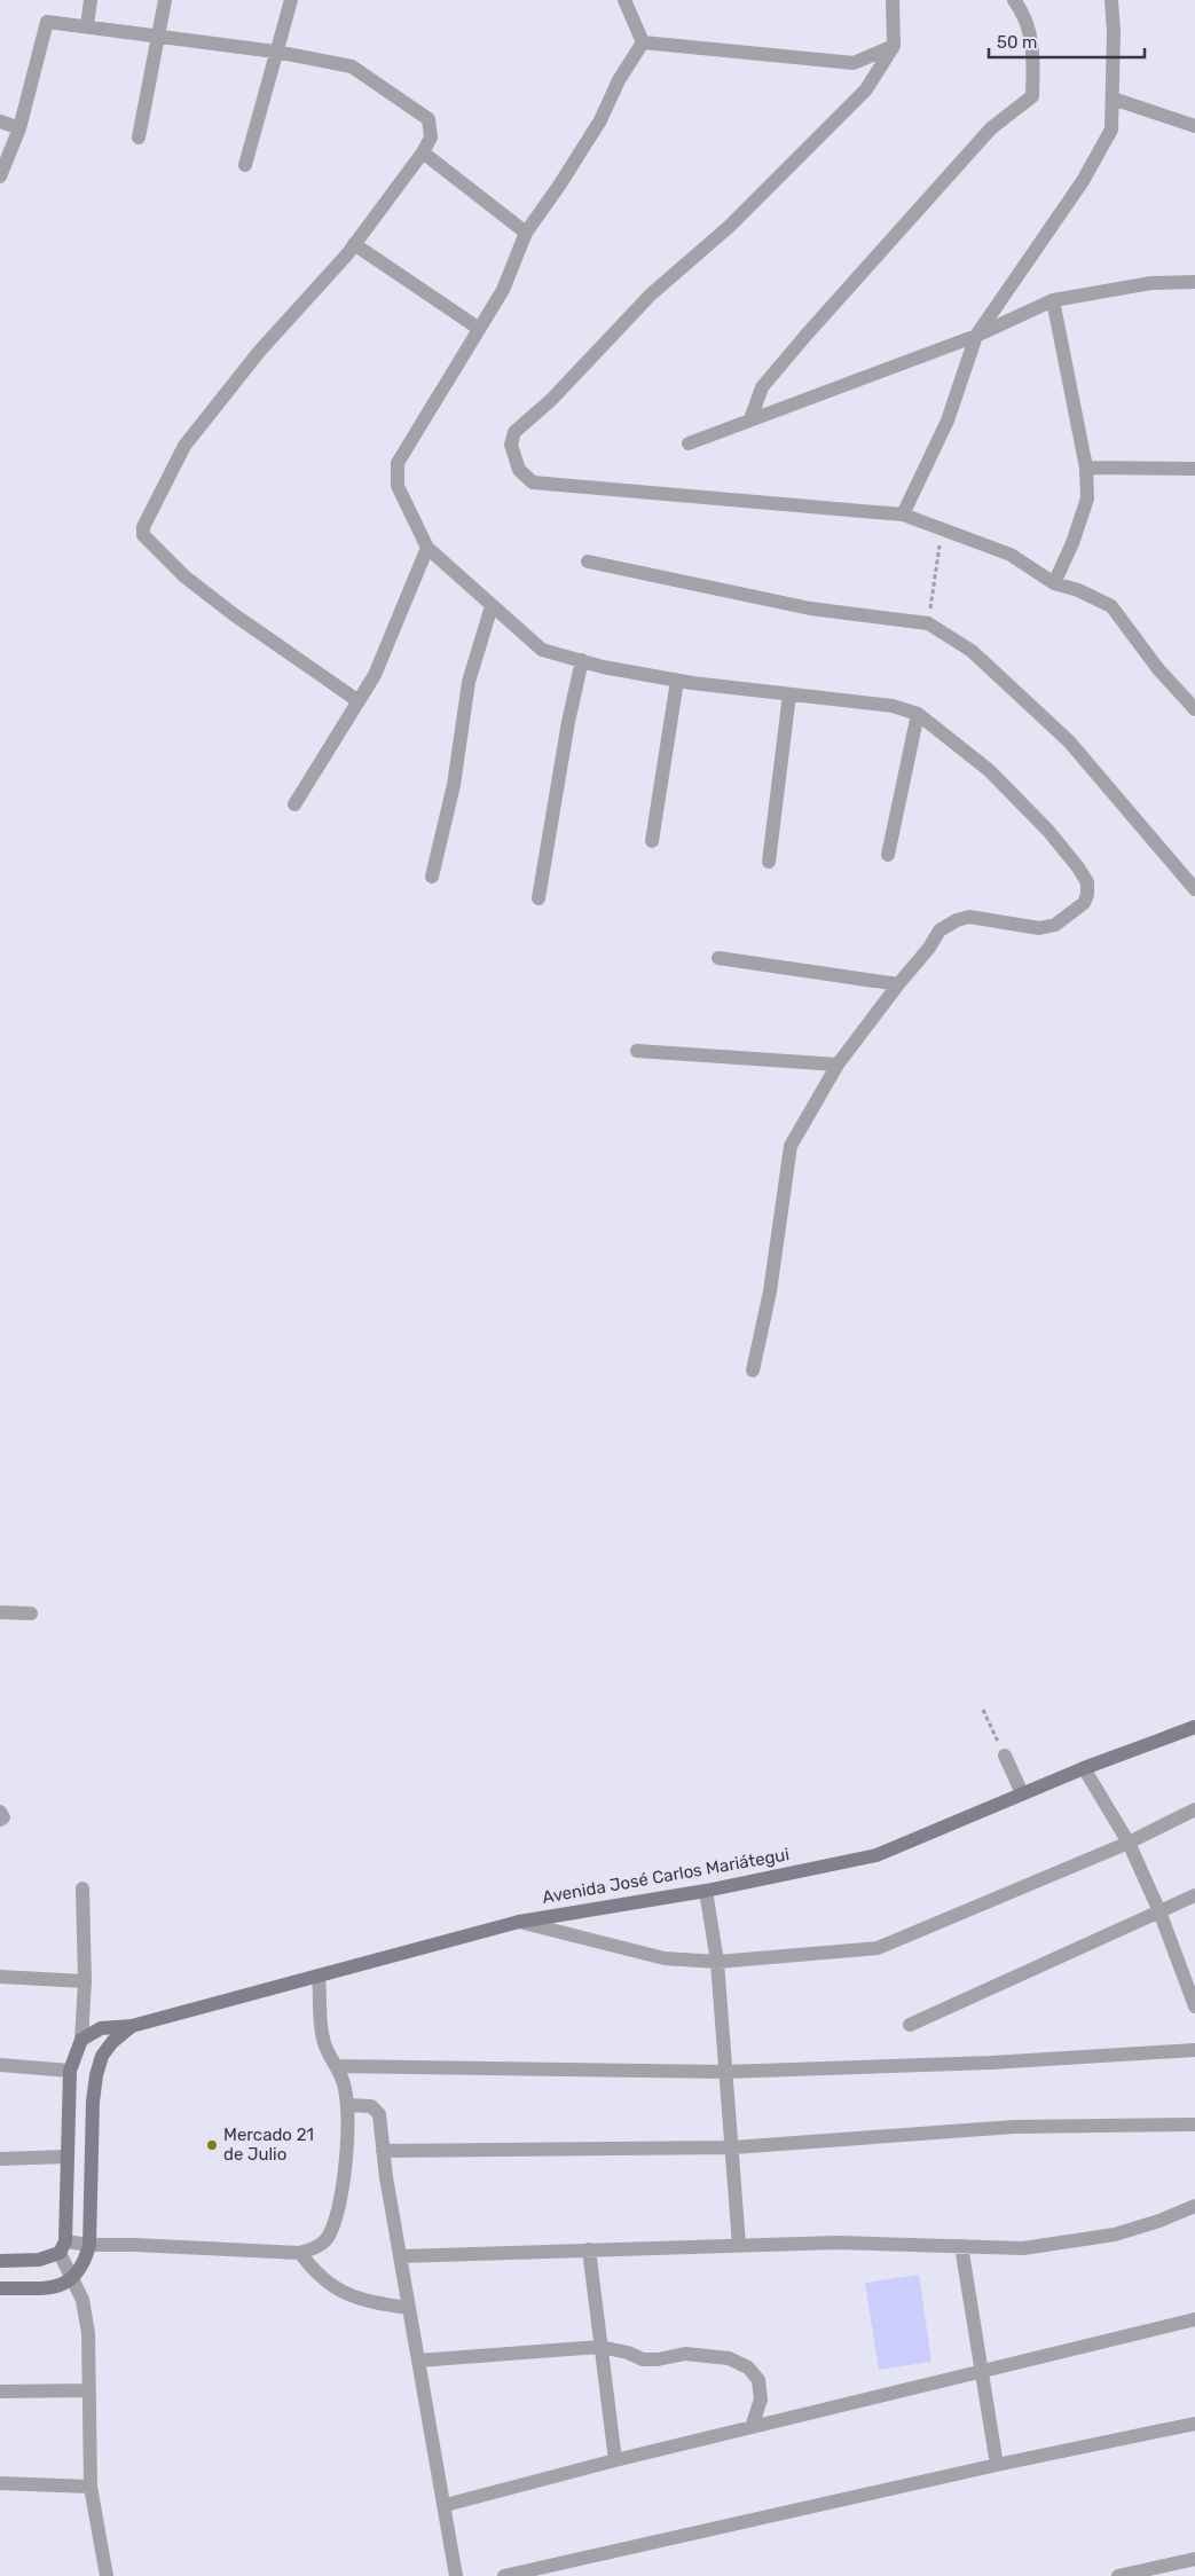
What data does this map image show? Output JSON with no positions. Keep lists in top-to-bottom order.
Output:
{
  "streets": {
    "street": ["Avenida José Carlos Mariátegui"]
  },
  "places": ["Mercado 21 de Julio"],
  "scale_bar": "50 m"
}
